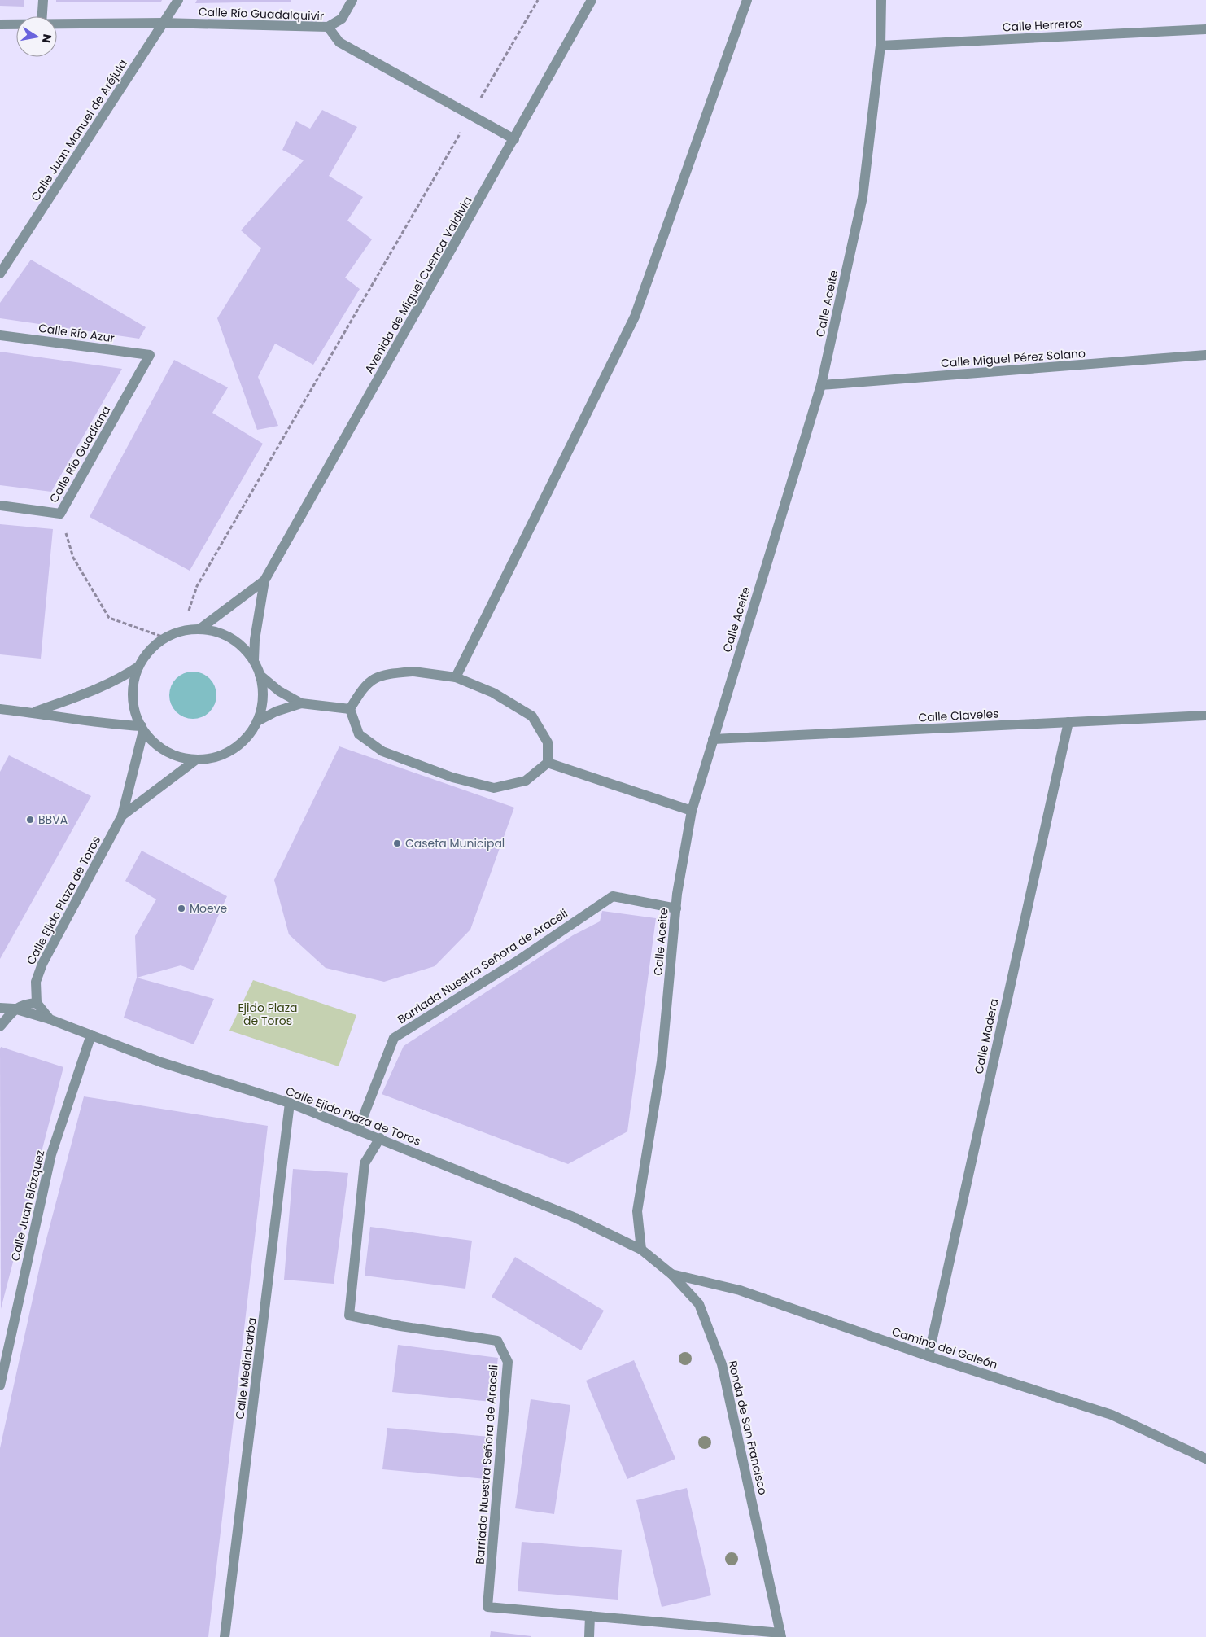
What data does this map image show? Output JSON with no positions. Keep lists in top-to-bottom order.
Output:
{
  "streets": {
    "street": [
      "Calle Río Guadalquivir",
      "Calle Herreros",
      "Calle Juan Manuel de Aréjula",
      "Avenida de Miguel Cuenca Valdivia",
      "Calle Aceite",
      "Calle Río Azur",
      "Calle Miguel Pérez Solano",
      "Calle Río Guadiana",
      "Calle Claveles",
      "Calle Ejido Plaza de Toros",
      "Barriada Nuestra Señora de Araceli",
      "Calle Madera",
      "Calle Juan Blázquez",
      "Camino del Galeón",
      "Calle Mediabarba",
      "Ronda de San Francisco"
    ]
  },
  "crossings": [
    ["Calle Río Guadalquivir", "Calle Juan Manuel de Aréjula"],
    ["Calle Río Guadalquivir", "Avenida de Miguel Cuenca Valdivia"],
    ["Calle Herreros", "Calle Aceite"],
    ["Avenida de Miguel Cuenca Valdivia", "Calle Ejido Plaza de Toros"],
    ["Calle Aceite", "Calle Miguel Pérez Solano"],
    ["Calle Aceite", "Calle Claveles"],
    ["Calle Aceite", "Calle Ejido Plaza de Toros"],
    ["Calle Aceite", "Barriada Nuestra Señora de Araceli"],
    ["Calle Aceite", "Ronda de San Francisco"],
    ["Calle Río Azur", "Calle Río Guadiana"],
    ["Calle Claveles", "Calle Madera"],
    ["Calle Ejido Plaza de Toros", "Barriada Nuestra Señora de Araceli"],
    ["Calle Ejido Plaza de Toros", "Calle Juan Blázquez"],
    ["Calle Ejido Plaza de Toros", "Calle Mediabarba"],
    ["Calle Ejido Plaza de Toros", "Ronda de San Francisco"],
    ["Barriada Nuestra Señora de Araceli", "Ronda de San Francisco"],
    ["Calle Madera", "Camino del Galeón"],
    ["Camino del Galeón", "Ronda de San Francisco"]
  ],
  "parks": ["Ejido Plaza de Toros"],
  "places": ["BBVA", "Caseta Municipal", "Moeve"],
  "north": "right"
}
